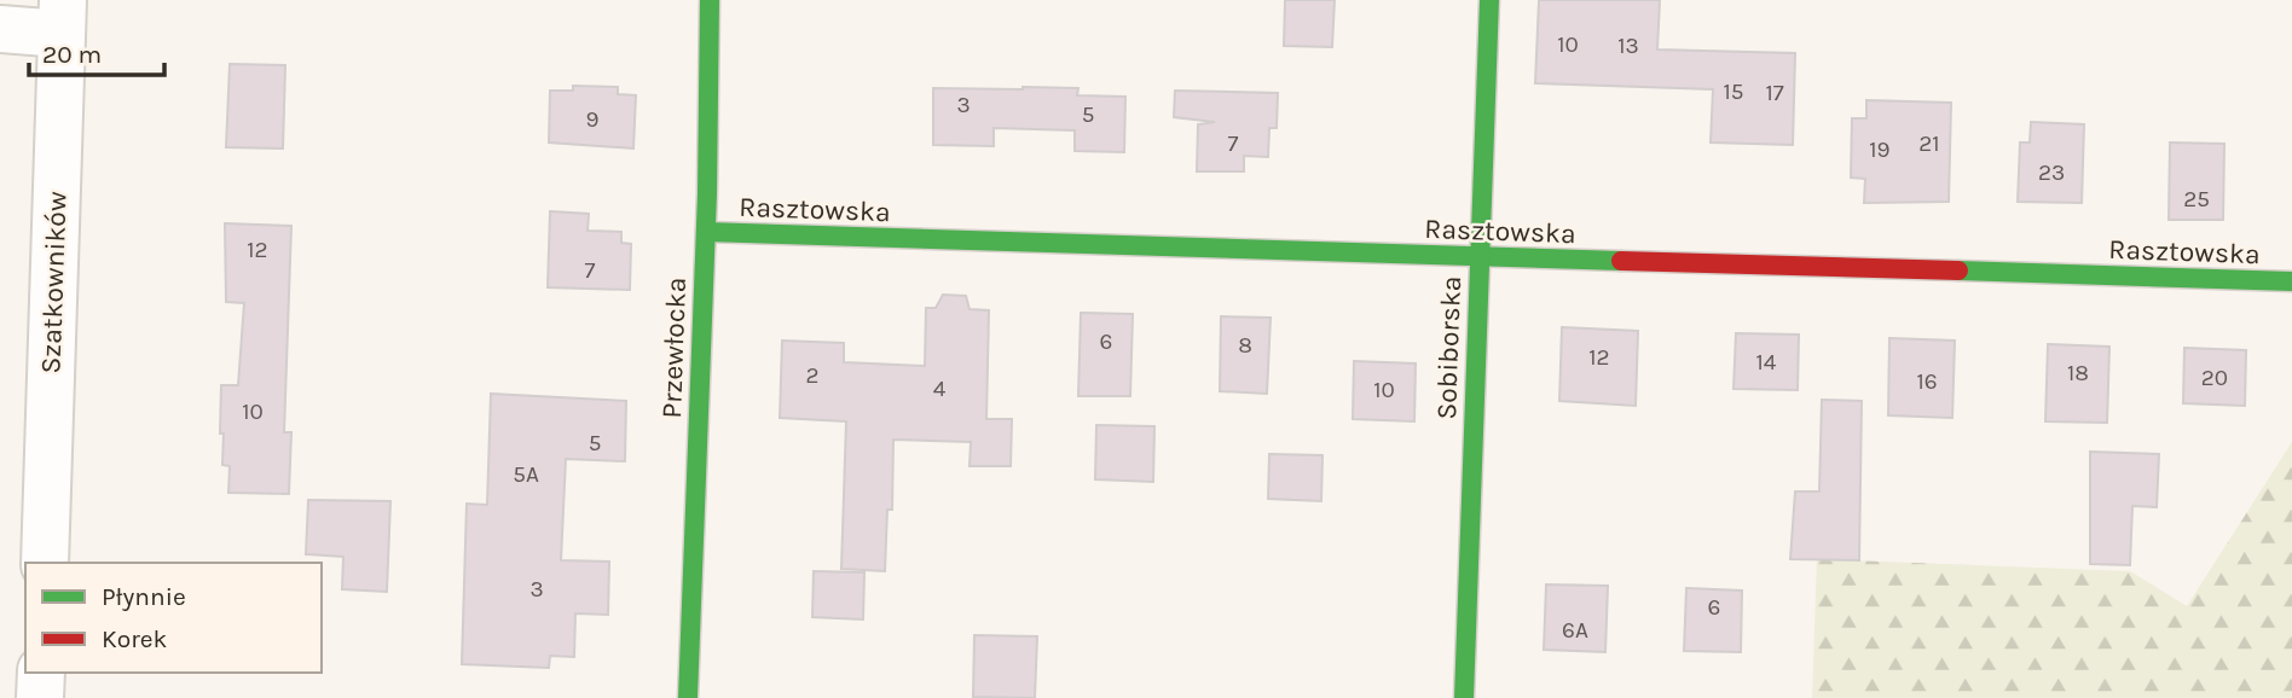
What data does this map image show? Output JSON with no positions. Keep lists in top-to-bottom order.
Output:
{
  "streets": {
    "street": [
      "Rasztowska",
      "Szatkowników",
      "Przewłocka",
      "Sobiborska"
    ]
  },
  "crossings": [
    ["Rasztowska", "Przewłocka"],
    ["Rasztowska", "Sobiborska"]
  ],
  "house_numbers": [
    "10",
    "13",
    "15",
    "17",
    "3",
    "5",
    "9",
    "7",
    "21",
    "19",
    "23",
    "25",
    "12",
    "7",
    "6",
    "8",
    "12",
    "14",
    "18",
    "2",
    "20",
    "16",
    "4",
    "10",
    "10",
    "5",
    "5A",
    "3",
    "6",
    "6A"
  ],
  "legend": ["Płynnie", "Korek"],
  "scale_bar": "20 m"
}
